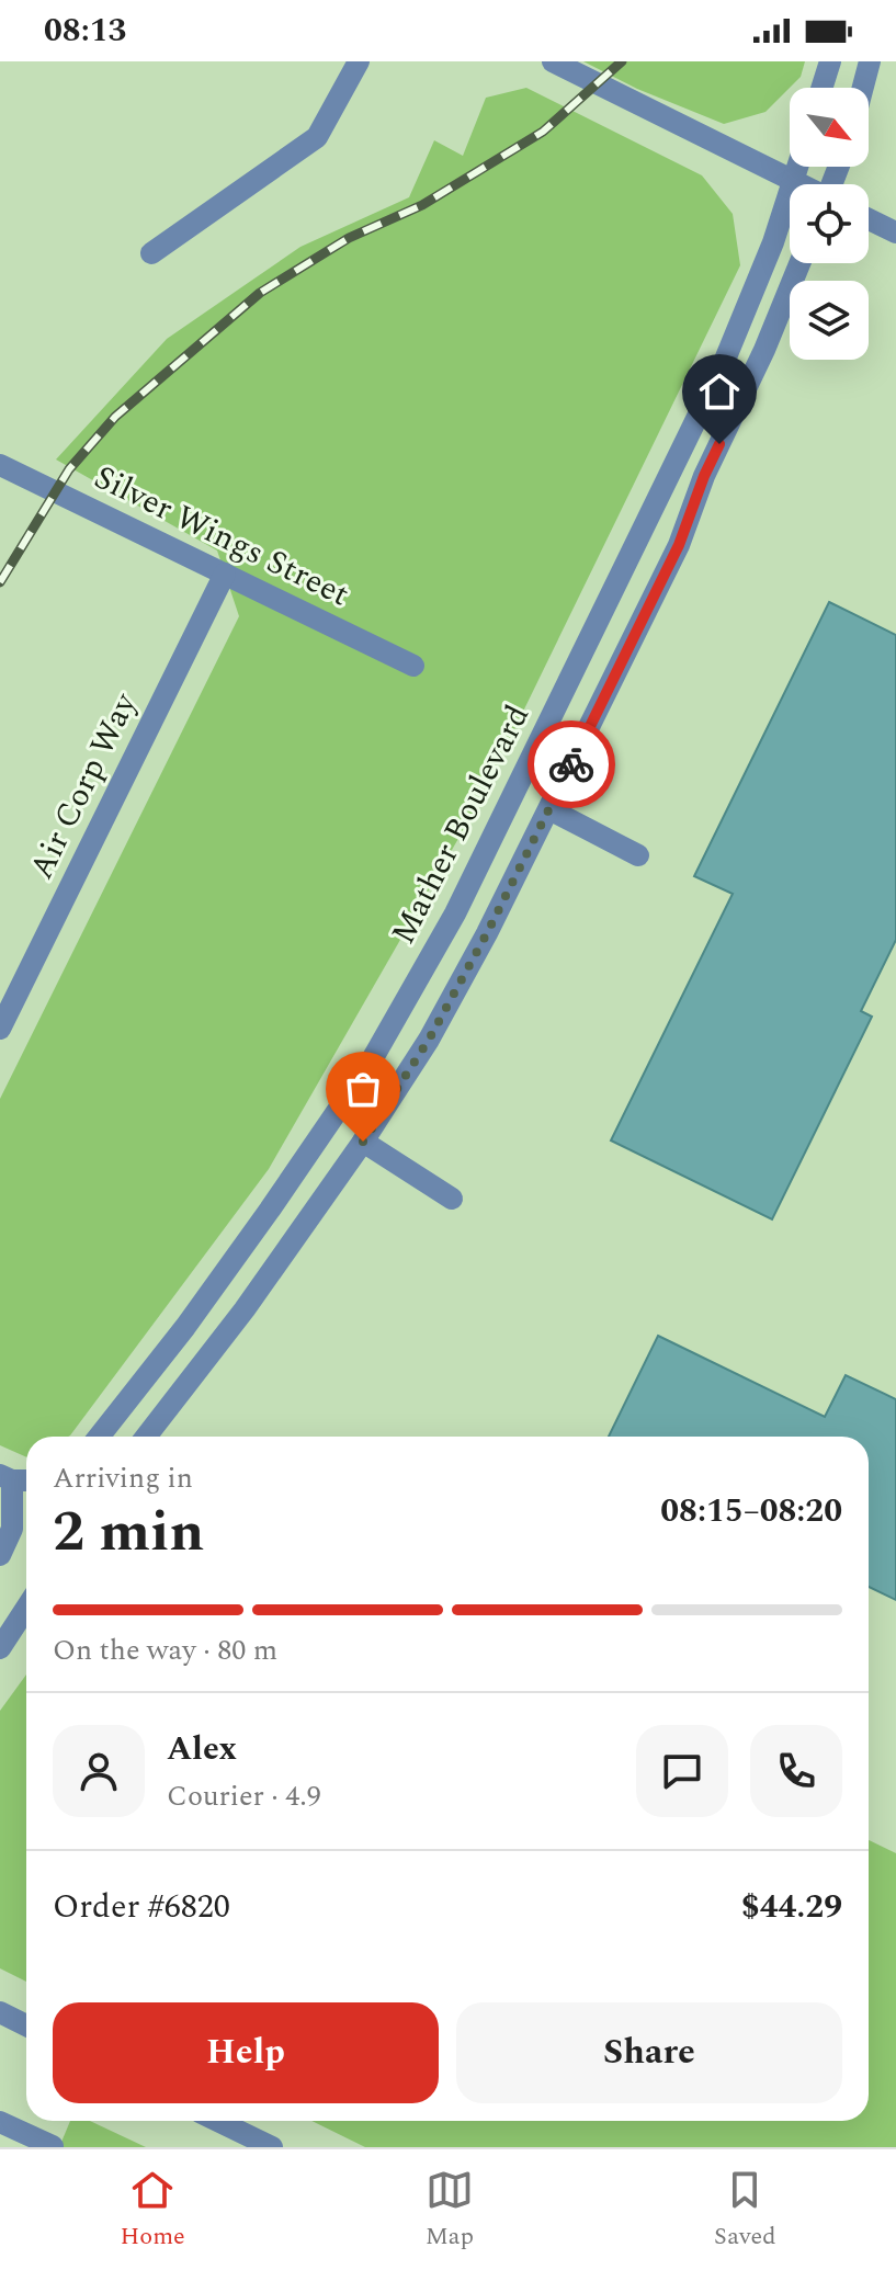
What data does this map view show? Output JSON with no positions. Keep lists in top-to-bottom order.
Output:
{
  "streets": {
    "street": ["Silver Wings Street", "Air Corp Way", "Mather Boulevard"]
  },
  "crossings": [
    ["Silver Wings Street", "Air Corp Way"]
  ],
  "north": "bottom right",
  "page": {
    "status": "08:13",
    "heading": ["2 min", "Arriving in", "08:15–08:20"],
    "panel": [
      "Alex",
      "Courier · 4.9",
      "Order #6820",
      "$44.29"
    ],
    "bar": "On the way · 80 m",
    "buttons": ["Help", "Share"],
    "tabs": ["Home", "Map", "Saved"]
  }
}
